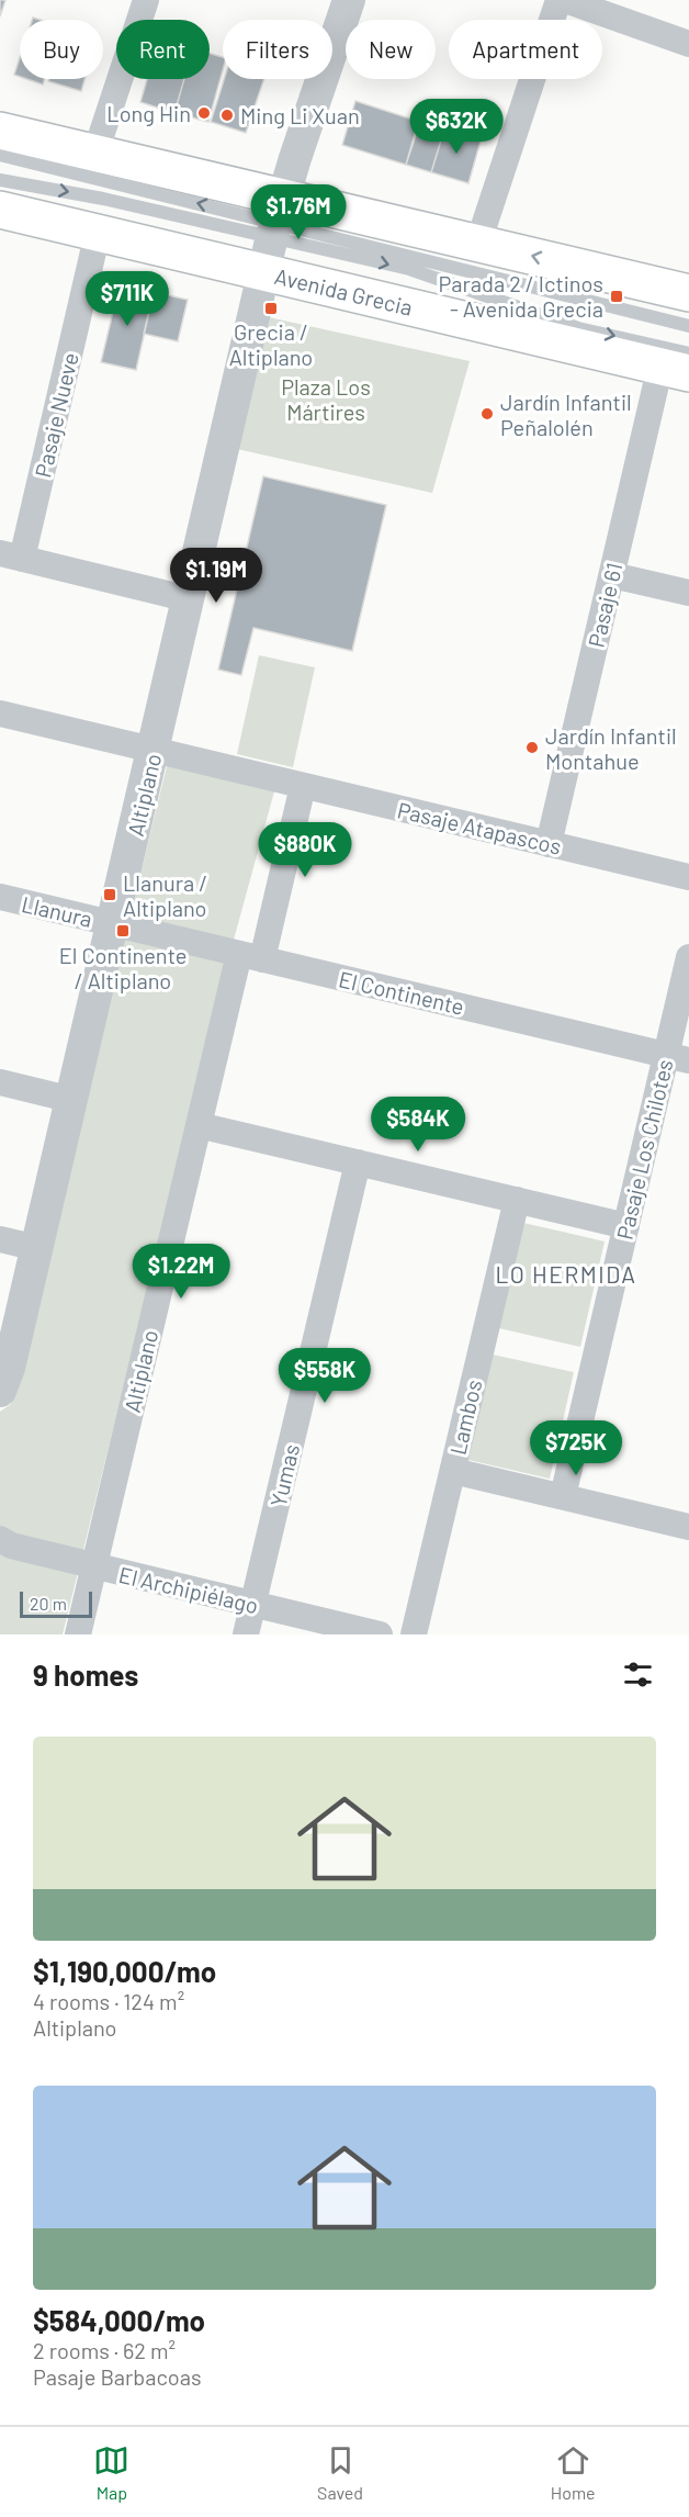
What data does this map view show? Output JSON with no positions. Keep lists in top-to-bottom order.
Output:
{
  "streets": {
    "main road": ["Avenida Grecia"],
    "street": [
      "Pasaje Nueve",
      "Pasaje 61",
      "Altiplano",
      "Pasaje Atapascos",
      "Llanura",
      "El Continente",
      "Pasaje Los Chilotes",
      "Lambos",
      "Yumas",
      "El Archipiélago"
    ]
  },
  "crossings": [
    ["Avenida Grecia", "Pasaje Nueve"],
    ["Avenida Grecia", "Pasaje 61"],
    ["Avenida Grecia", "Altiplano"],
    ["Pasaje 61", "Pasaje Atapascos"],
    ["Altiplano", "Pasaje Atapascos"],
    ["Altiplano", "Llanura"],
    ["Altiplano", "El Continente"],
    ["Altiplano", "El Archipiélago"],
    ["Llanura", "El Continente"],
    ["El Continente", "Pasaje Los Chilotes"],
    ["Yumas", "El Archipiélago"]
  ],
  "districts": ["LO HERMIDA"],
  "parks": ["Plaza Los Mártires"],
  "places": {
    "other": [
      "Long Hin",
      "Ming Li Xuan",
      "Jardín Infantil Peñalolén",
      "Jardín Infantil Montahue"
    ],
    "transit": [
      "Parada 2 / Ictinos - Avenida Grecia",
      "Grecia / Altiplano",
      "Llanura / Altiplano",
      "El Continente / Altiplano"
    ]
  },
  "scale_bar": "20 m",
  "page": {
    "chip": [
      "Buy",
      "Rent",
      "Filters",
      "New",
      "Apartment"
    ],
    "price": [
      "$632K",
      "$1.76M",
      "$711K",
      "$1.19M",
      "$880K",
      "$584K",
      "$1.22M",
      "$558K",
      "$725K"
    ],
    "scale": "20 m",
    "heading": "9 homes",
    "list": [
      {
        "name": "$1,190,000/mo",
        "note": "4 rooms · 124 m² · Altiplano"
      },
      {
        "name": "$584,000/mo",
        "note": "2 rooms · 62 m² · Pasaje Barbacoas"
      }
    ],
    "tabs": ["Map", "Saved", "Home"]
  }
}
